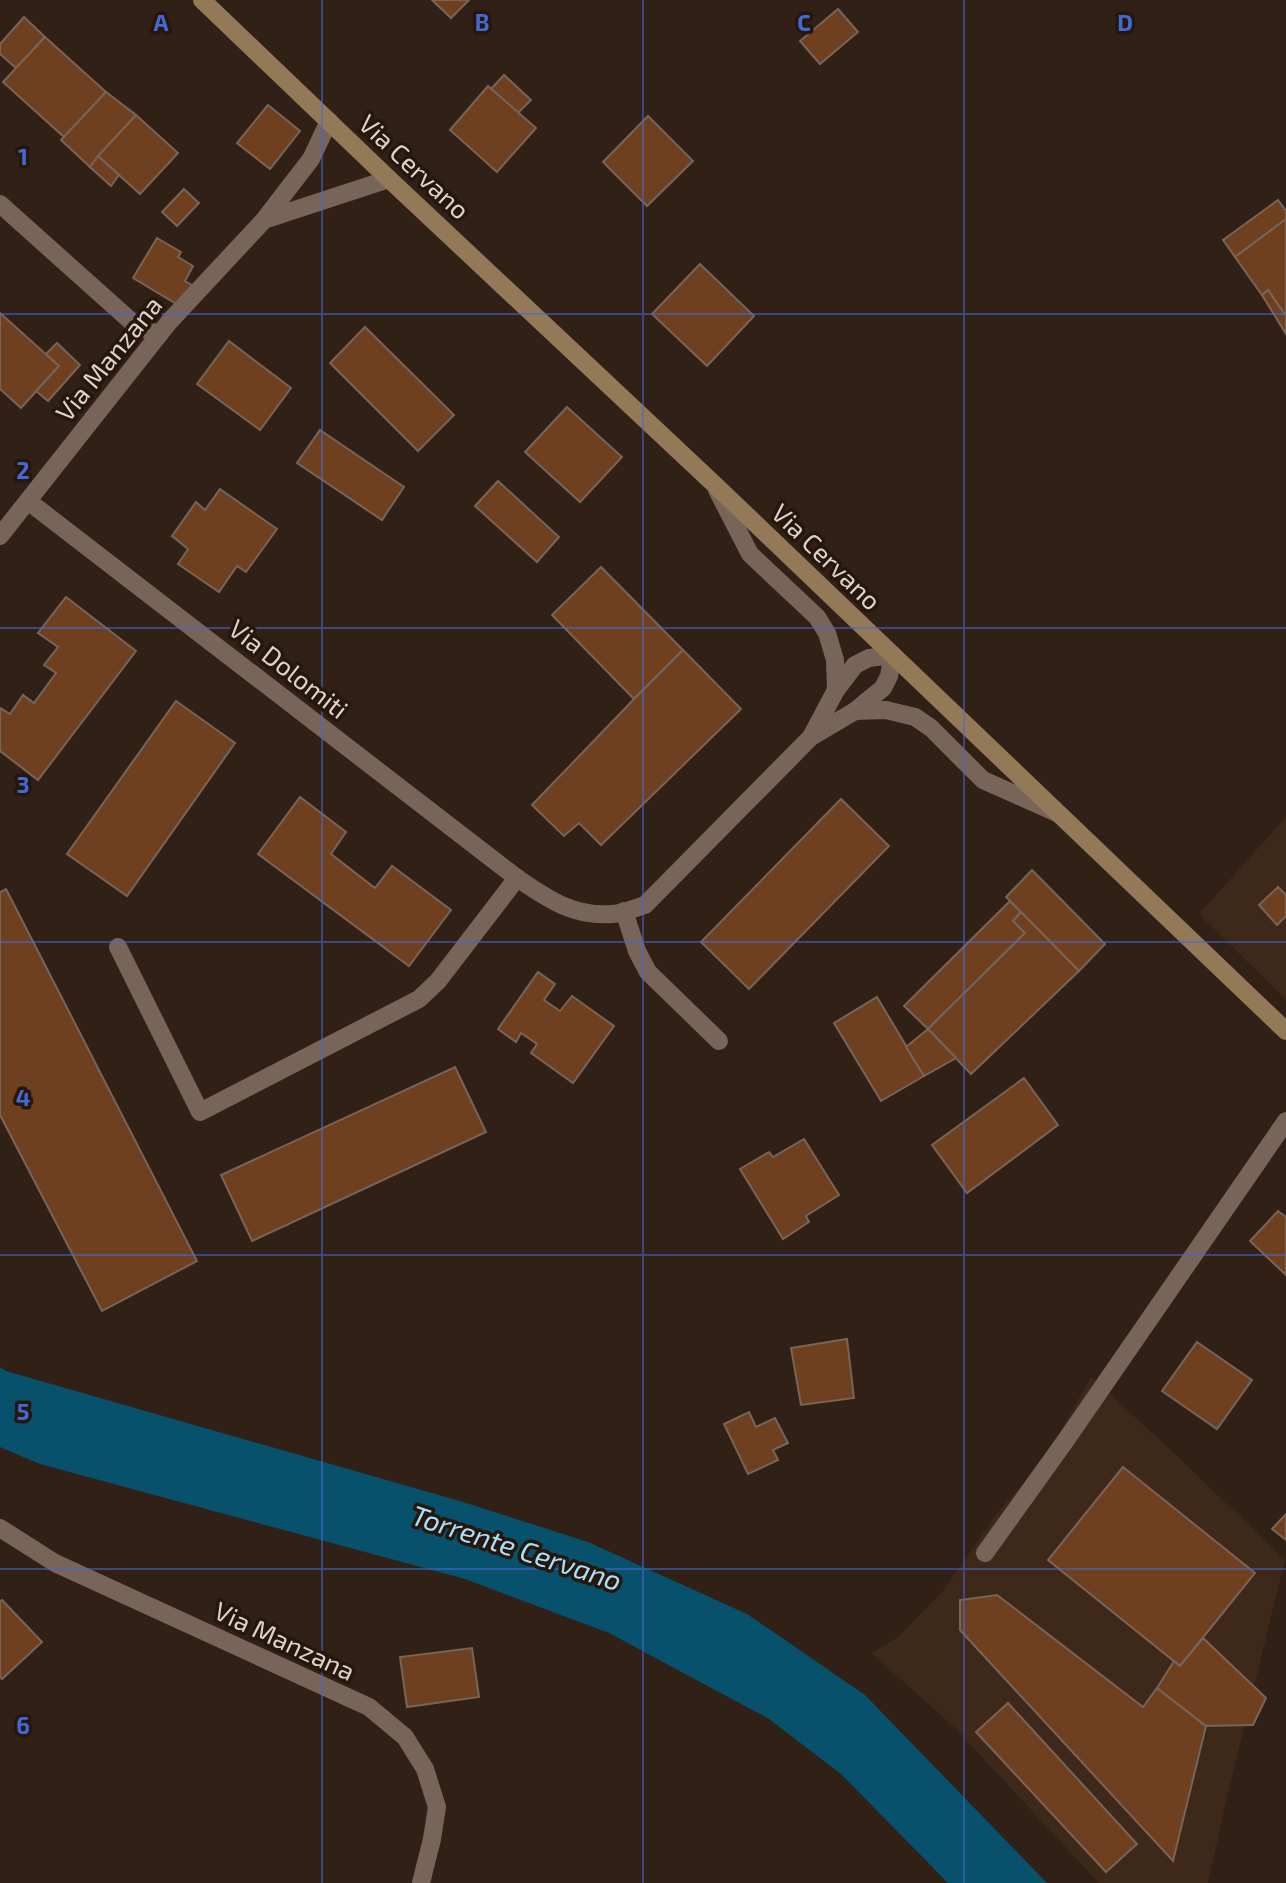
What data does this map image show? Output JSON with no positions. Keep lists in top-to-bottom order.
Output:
{
  "streets": {
    "main road": ["Via Cervano"],
    "street": ["Via Manzana", "Via Dolomiti"]
  },
  "crossings": [
    ["Via Cervano", "Via Manzana"],
    ["Via Cervano", "Via Dolomiti"],
    ["Via Manzana", "Via Dolomiti"]
  ],
  "water": ["Torrente Cervano"],
  "grid": {
    "columns": [
      "A",
      "B",
      "C",
      "D"
    ],
    "rows": [
      "1",
      "2",
      "3",
      "4",
      "5",
      "6"
    ]
  }
}
